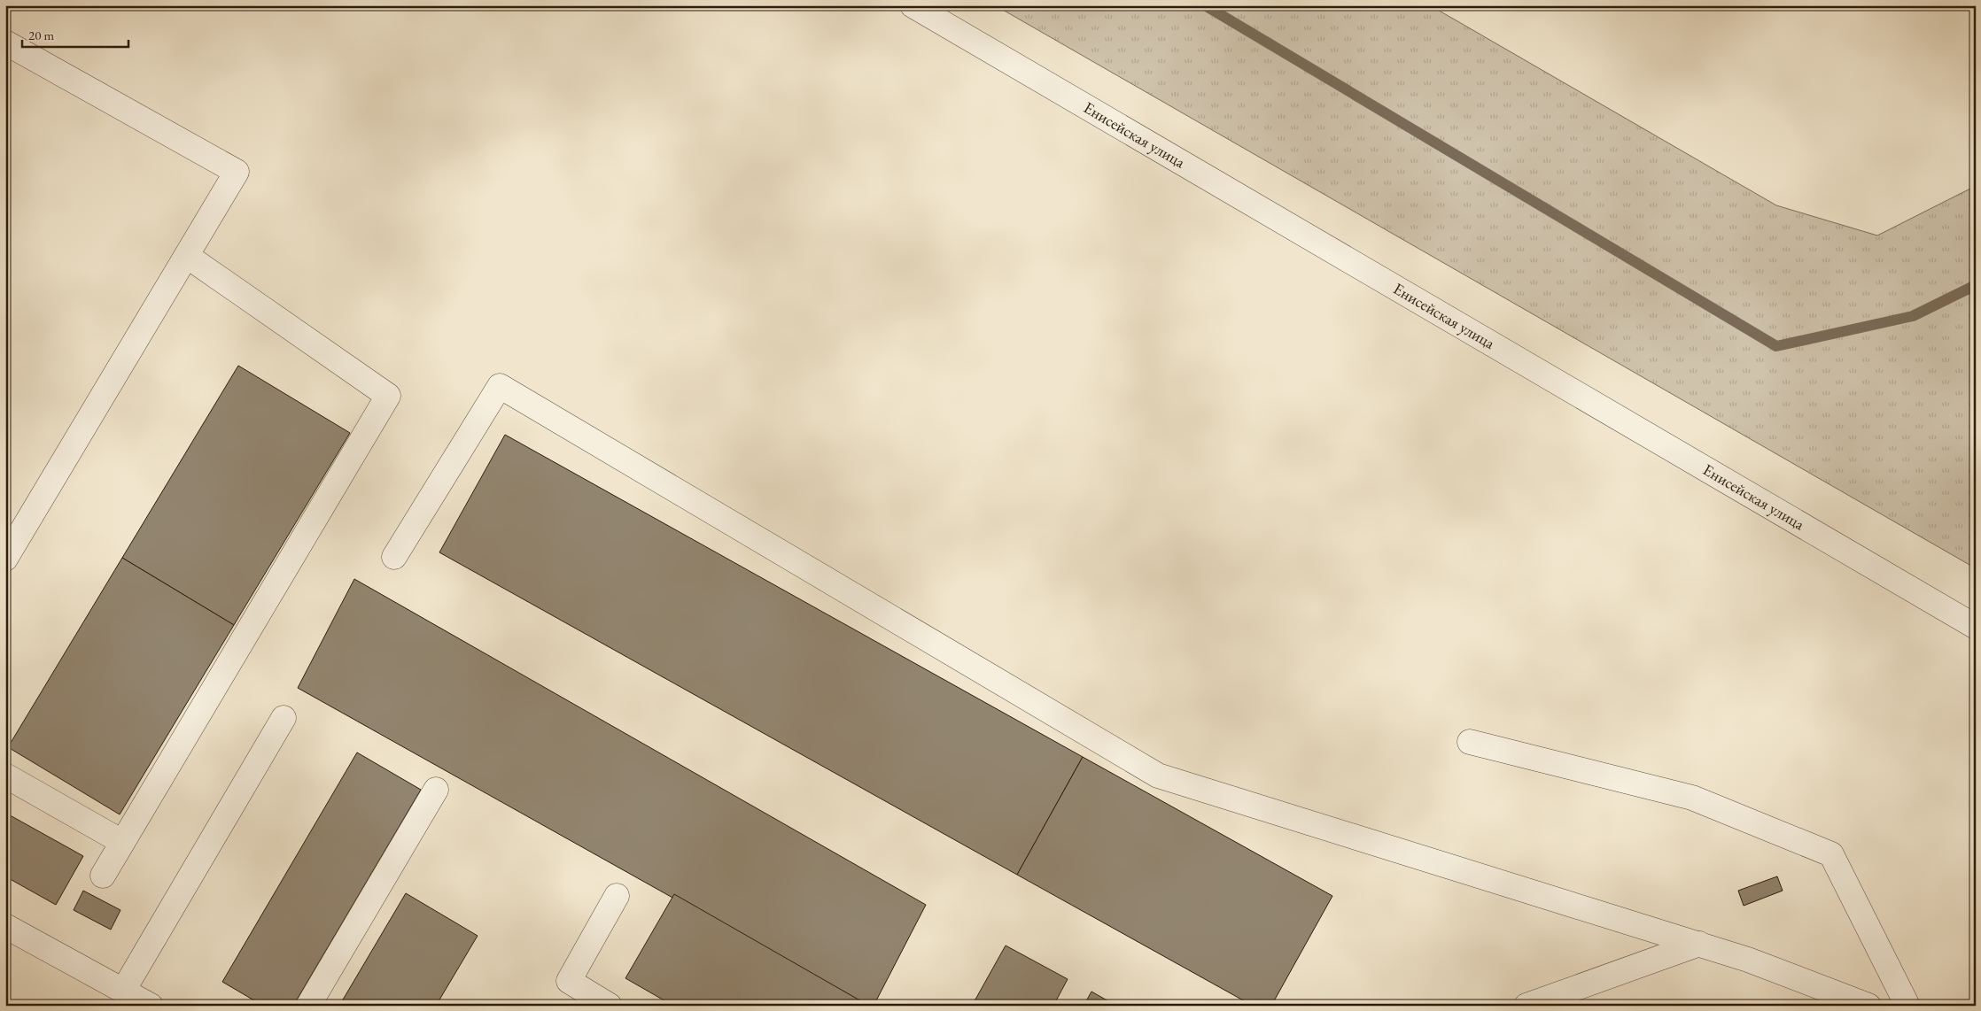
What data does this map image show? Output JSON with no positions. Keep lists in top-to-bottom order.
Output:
{
  "streets": {
    "street": ["Енисейская улица"]
  },
  "scale_bar": "20 m"
}
